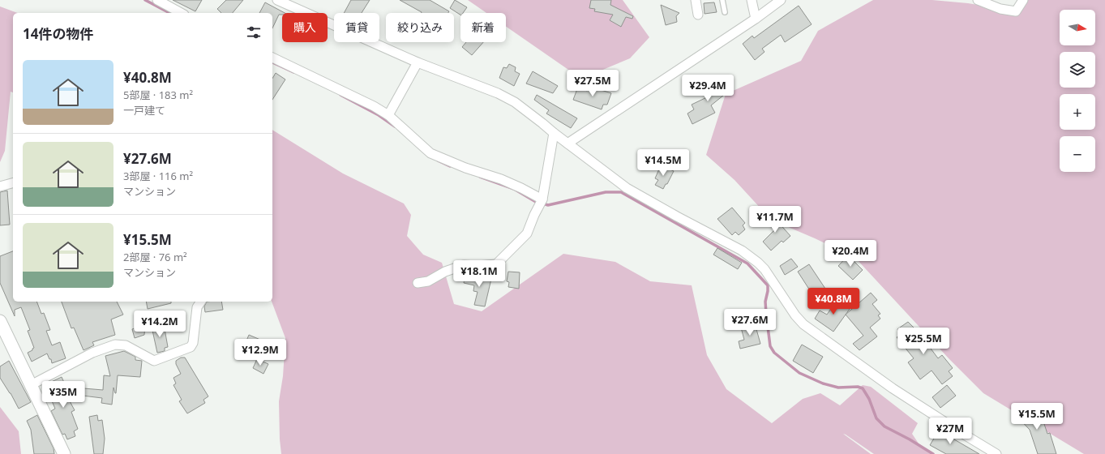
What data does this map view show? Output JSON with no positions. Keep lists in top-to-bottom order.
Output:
{
  "north": "right",
  "page": {
    "map_buttons": ["+", "−"],
    "chip": [
      "購入",
      "賃貸",
      "絞り込み",
      "新着"
    ],
    "heading": "14件の物件",
    "list": [
      {
        "name": "¥40.8M",
        "note": "5部屋 · 183 m² · 一戸建て"
      },
      {
        "name": "¥27.6M",
        "note": "3部屋 · 116 m² · マンション"
      },
      {
        "name": "¥15.5M",
        "note": "2部屋 · 76 m² · マンション"
      }
    ],
    "price": [
      "¥27.5M",
      "¥29.4M",
      "¥14.5M",
      "¥11.7M",
      "¥20.4M",
      "¥18.1M",
      "¥40.8M",
      "¥27.6M",
      "¥14.2M",
      "¥25.5M",
      "¥12.9M",
      "¥35M",
      "¥15.5M",
      "¥27M"
    ]
  }
}
